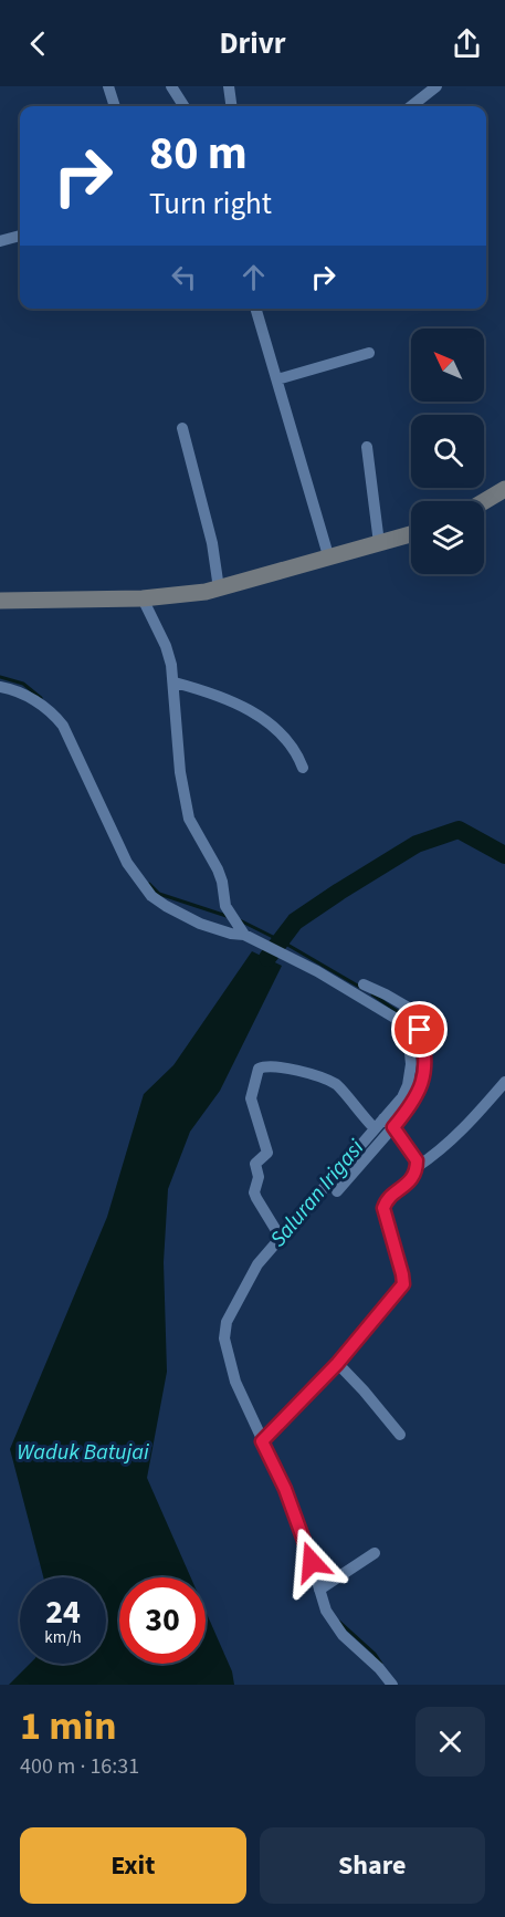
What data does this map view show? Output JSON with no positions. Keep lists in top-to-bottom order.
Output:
{
  "water": ["Saluran Irigasi", "Waduk Batujai"],
  "north": "top left",
  "page": {
    "header": "Drivr",
    "turn": ["80 m", "Turn right"],
    "speed": "24 km/h",
    "limit": "30",
    "heading": ["1 min", "400 m · 16:31"],
    "buttons": ["Exit", "Share"]
  }
}
